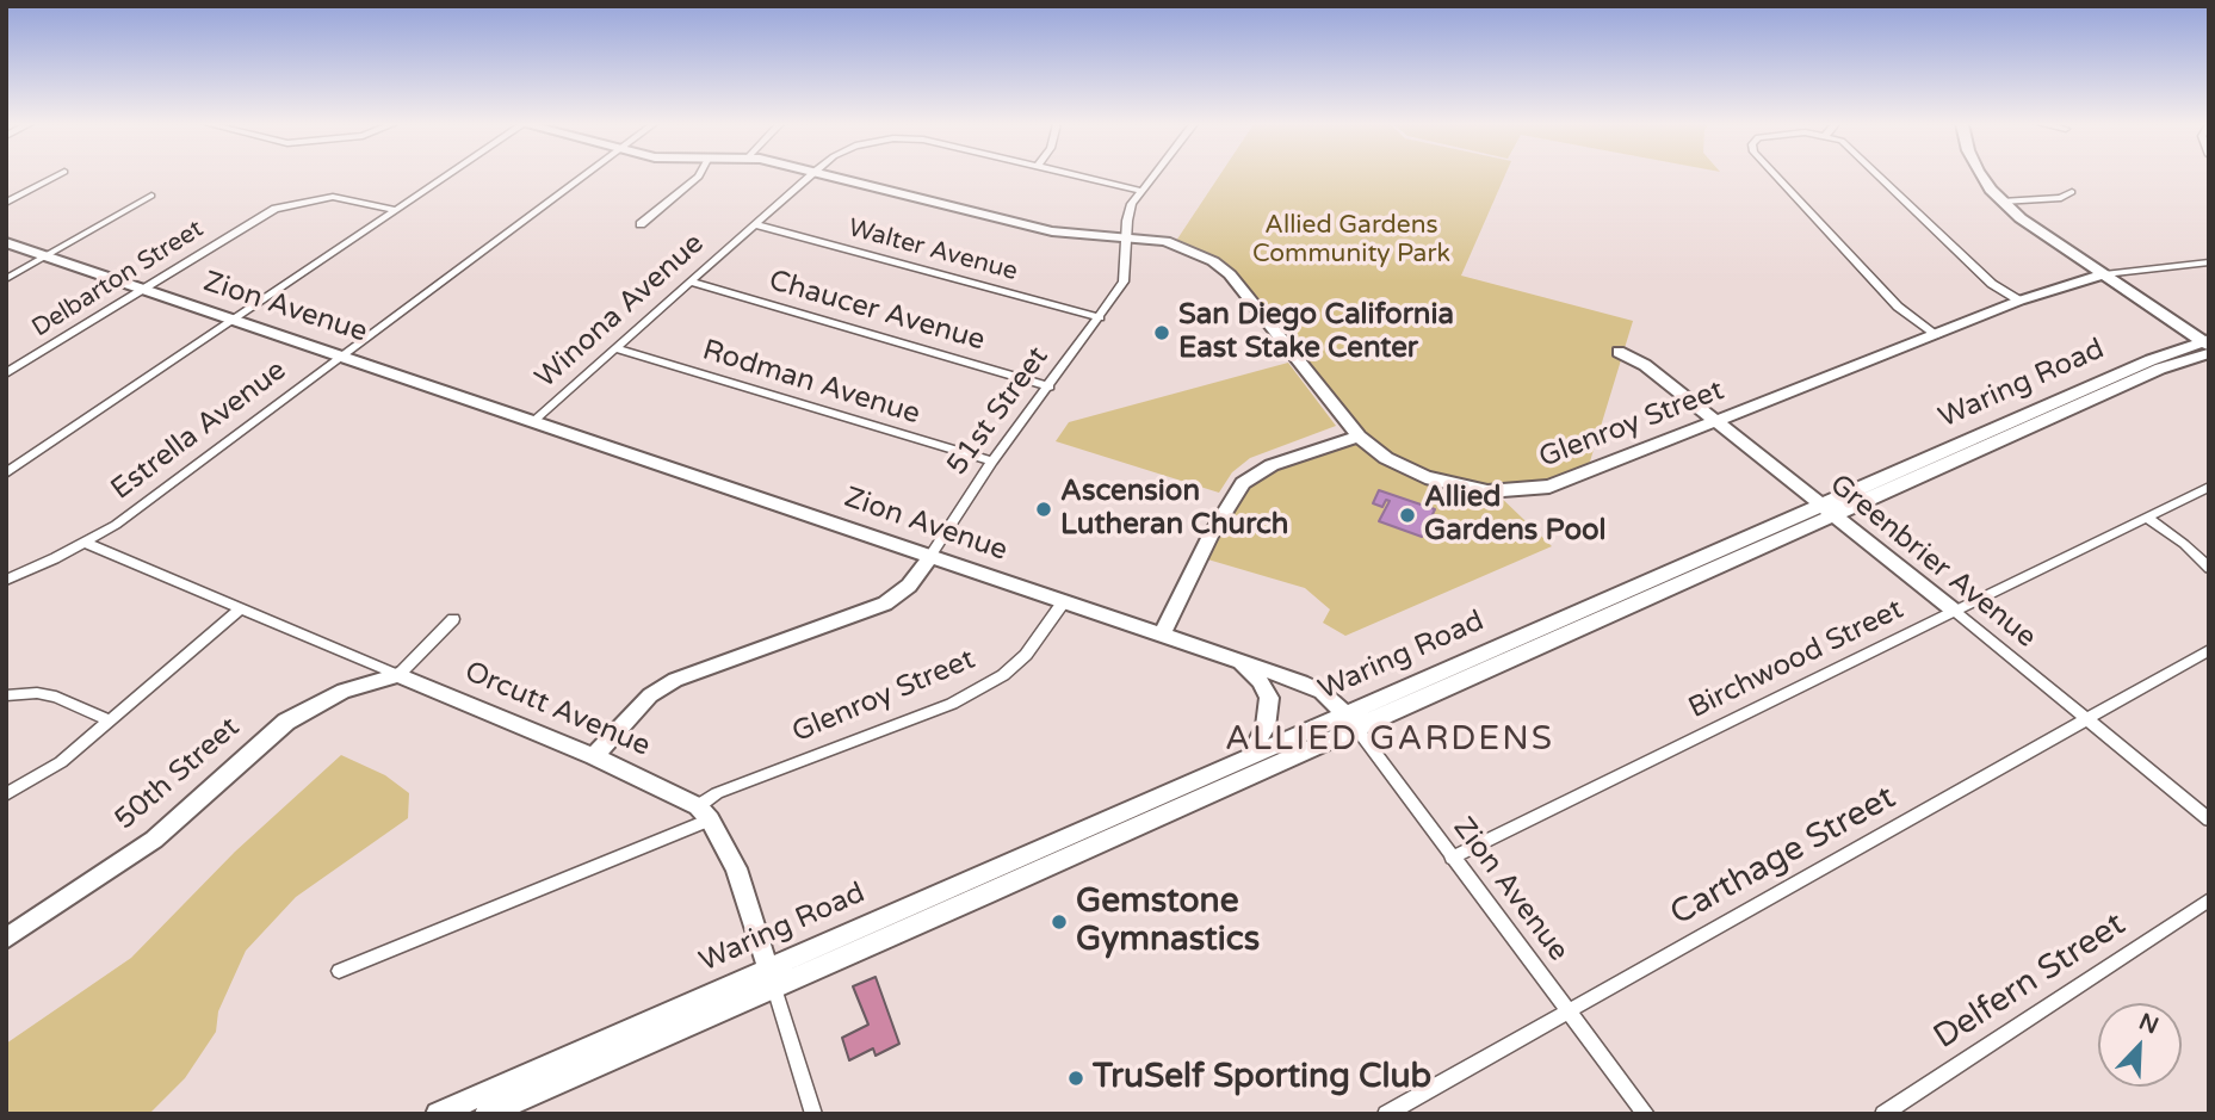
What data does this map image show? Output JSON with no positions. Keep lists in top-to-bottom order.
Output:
{
  "streets": {
    "main road": [
      "Zion Avenue",
      "Waring Road",
      "51st Street",
      "Glenroy Street",
      "Greenbrier Avenue",
      "Orcutt Avenue",
      "50th Street"
    ],
    "street": [
      "Walter Avenue",
      "Delbarton Street",
      "Winona Avenue",
      "Chaucer Avenue",
      "Rodman Avenue",
      "Estrella Avenue",
      "Birchwood Street",
      "Carthage Street",
      "Delfern Street"
    ]
  },
  "crossings": [
    ["Walter Avenue", "Winona Avenue"],
    ["Walter Avenue", "51st Street"],
    ["Delbarton Street", "Zion Avenue"],
    ["Zion Avenue", "Winona Avenue"],
    ["Zion Avenue", "Waring Road"],
    ["Zion Avenue", "51st Street"],
    ["Zion Avenue", "Glenroy Street"],
    ["Zion Avenue", "Estrella Avenue"],
    ["Zion Avenue", "Birchwood Street"],
    ["Zion Avenue", "Carthage Street"],
    ["Winona Avenue", "Chaucer Avenue"],
    ["Winona Avenue", "Rodman Avenue"],
    ["Winona Avenue", "51st Street"],
    ["Chaucer Avenue", "51st Street"],
    ["Rodman Avenue", "51st Street"],
    ["Waring Road", "Greenbrier Avenue"],
    ["51st Street", "Orcutt Avenue"],
    ["Glenroy Street", "Greenbrier Avenue"],
    ["Glenroy Street", "Orcutt Avenue"],
    ["Estrella Avenue", "Orcutt Avenue"],
    ["Greenbrier Avenue", "Birchwood Street"],
    ["Greenbrier Avenue", "Carthage Street"],
    ["Orcutt Avenue", "50th Street"]
  ],
  "districts": ["ALLIED GARDENS"],
  "parks": ["Allied Gardens Community Park"],
  "places": [
    "San Diego California East Stake Center",
    "Ascension Lutheran Church",
    "Allied Gardens Pool",
    "Gemstone Gymnastics",
    "TruSelf Sporting Club"
  ],
  "north": "top right"
}
